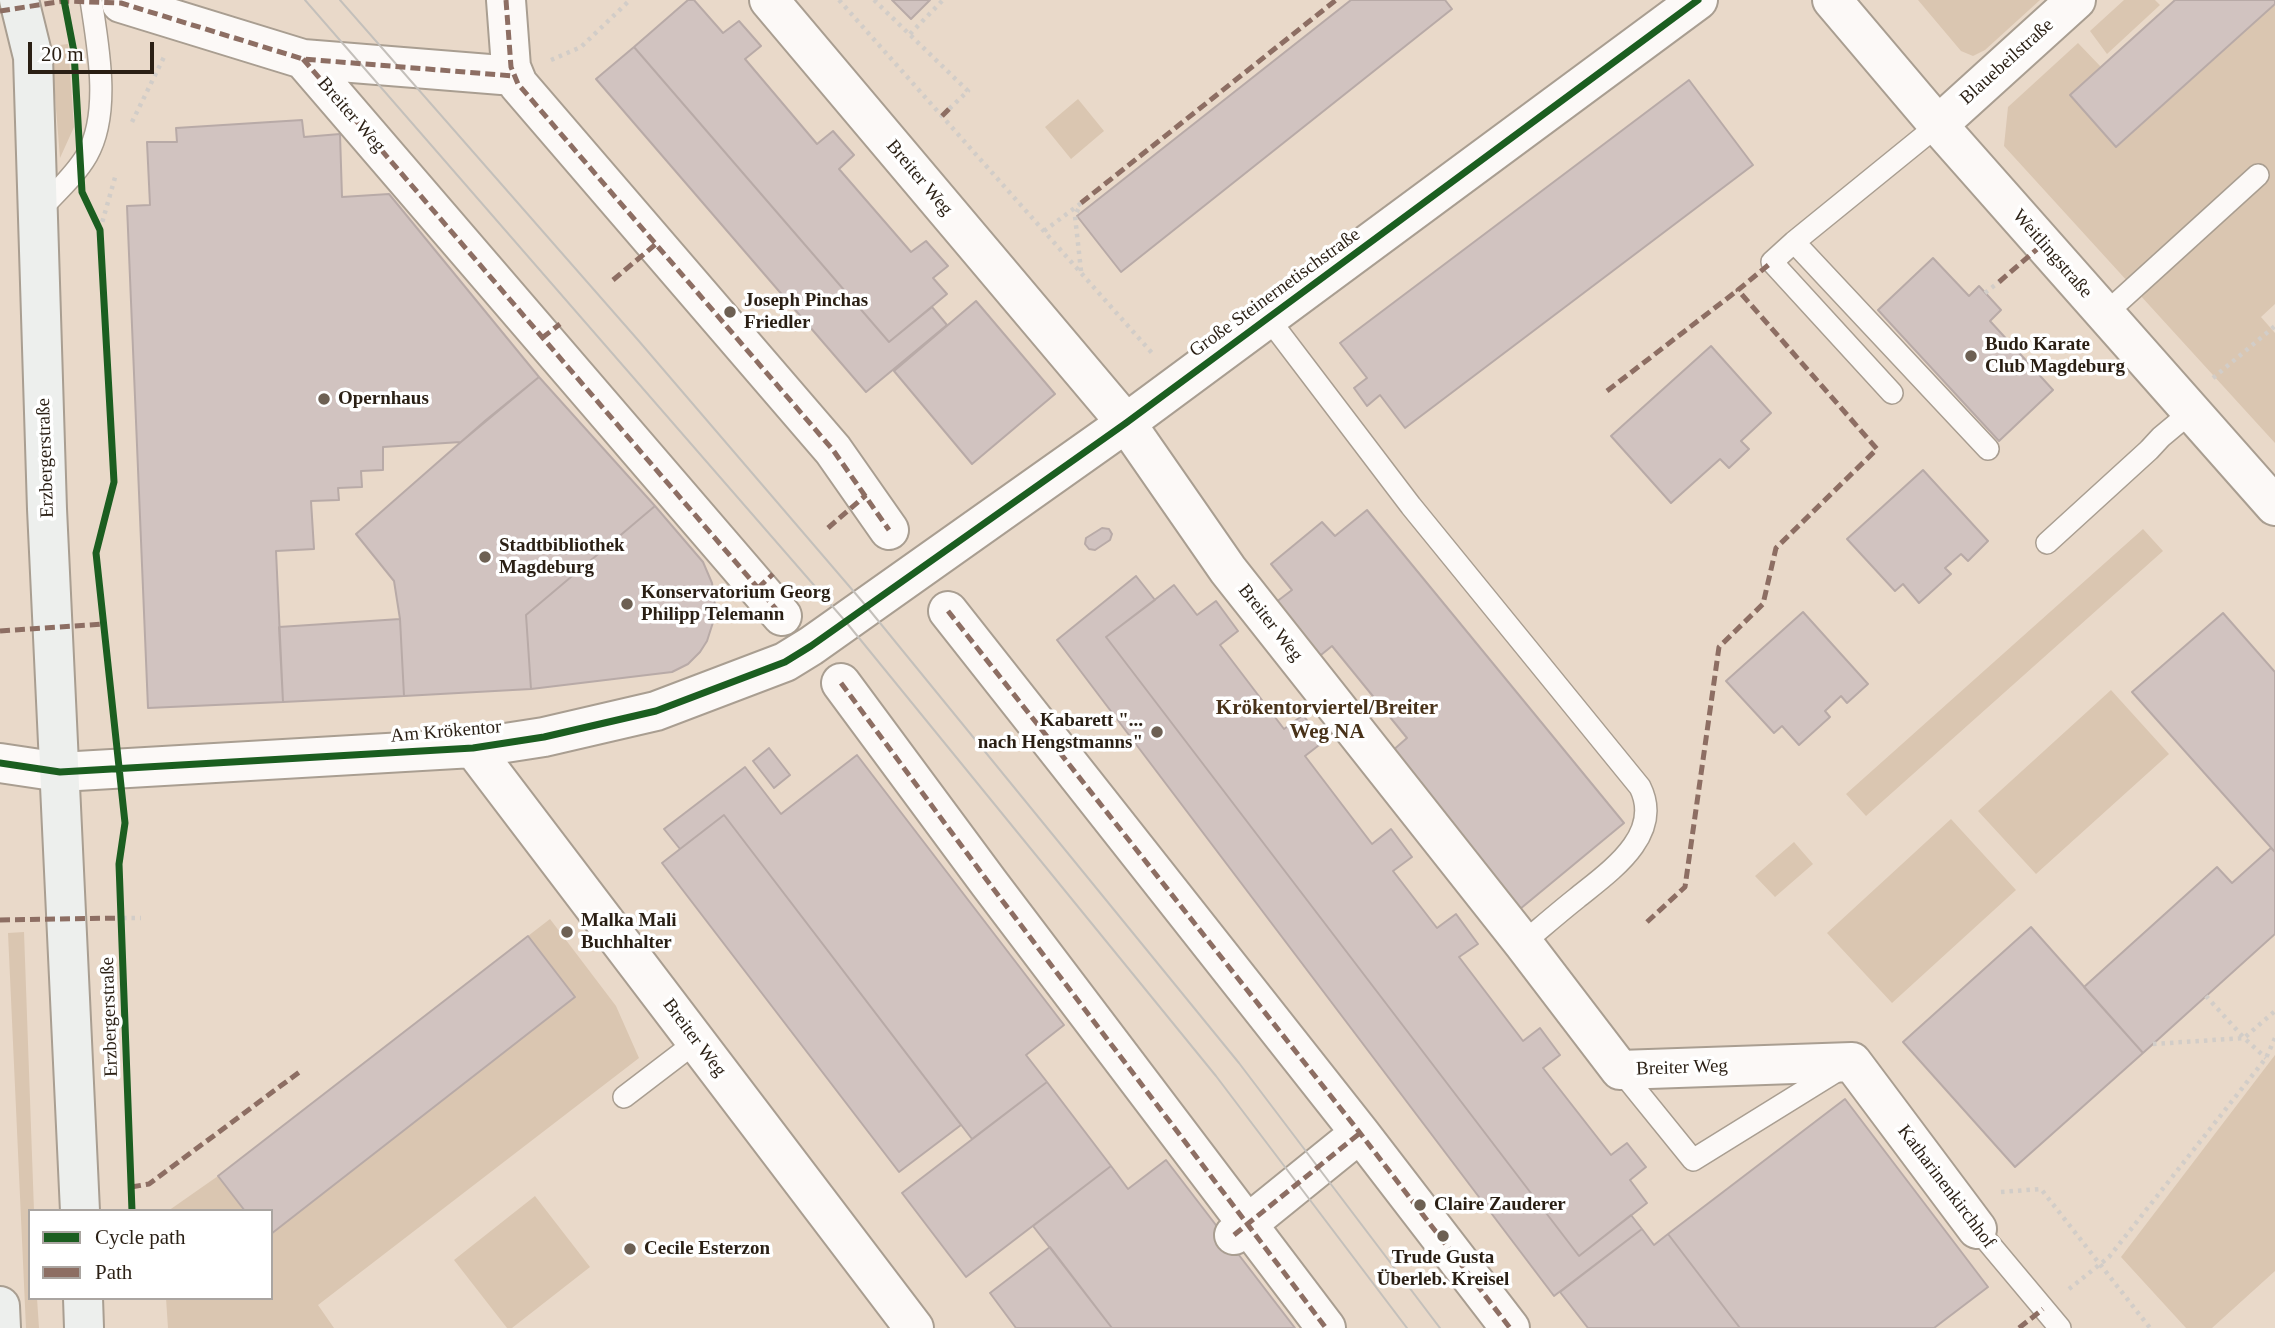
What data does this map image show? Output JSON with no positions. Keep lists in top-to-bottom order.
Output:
{
  "streets": {
    "street": [
      "Blauebeilstraße",
      "Breiter Weg",
      "Weitlingstraße",
      "Große Steinernetischstraße",
      "Erzbergerstraße",
      "Am Krökentor",
      "Katharinenkirchhof"
    ]
  },
  "crossings": [
    ["Blauebeilstraße", "Weitlingstraße"],
    ["Breiter Weg", "Große Steinernetischstraße"],
    ["Breiter Weg", "Am Krökentor"],
    ["Breiter Weg", "Katharinenkirchhof"],
    ["Große Steinernetischstraße", "Am Krökentor"],
    ["Erzbergerstraße", "Am Krökentor"]
  ],
  "districts": ["Krökentorviertel/Breiter Weg NA"],
  "places": [
    "Joseph Pinchas Friedler",
    "Budo Karate Club Magdeburg",
    "Opernhaus",
    "Stadtbibliothek Magdeburg",
    "Konservatorium Georg Philipp Telemann",
    "Kabarett \"... nach Hengstmanns\"",
    "Malka Mali Buchhalter",
    "Claire Zauderer",
    "Trude Gusta Überleb. Kreisel",
    "Cecile Esterzon"
  ],
  "legend": ["Cycle path", "Path"],
  "scale_bar": "20 m"
}
